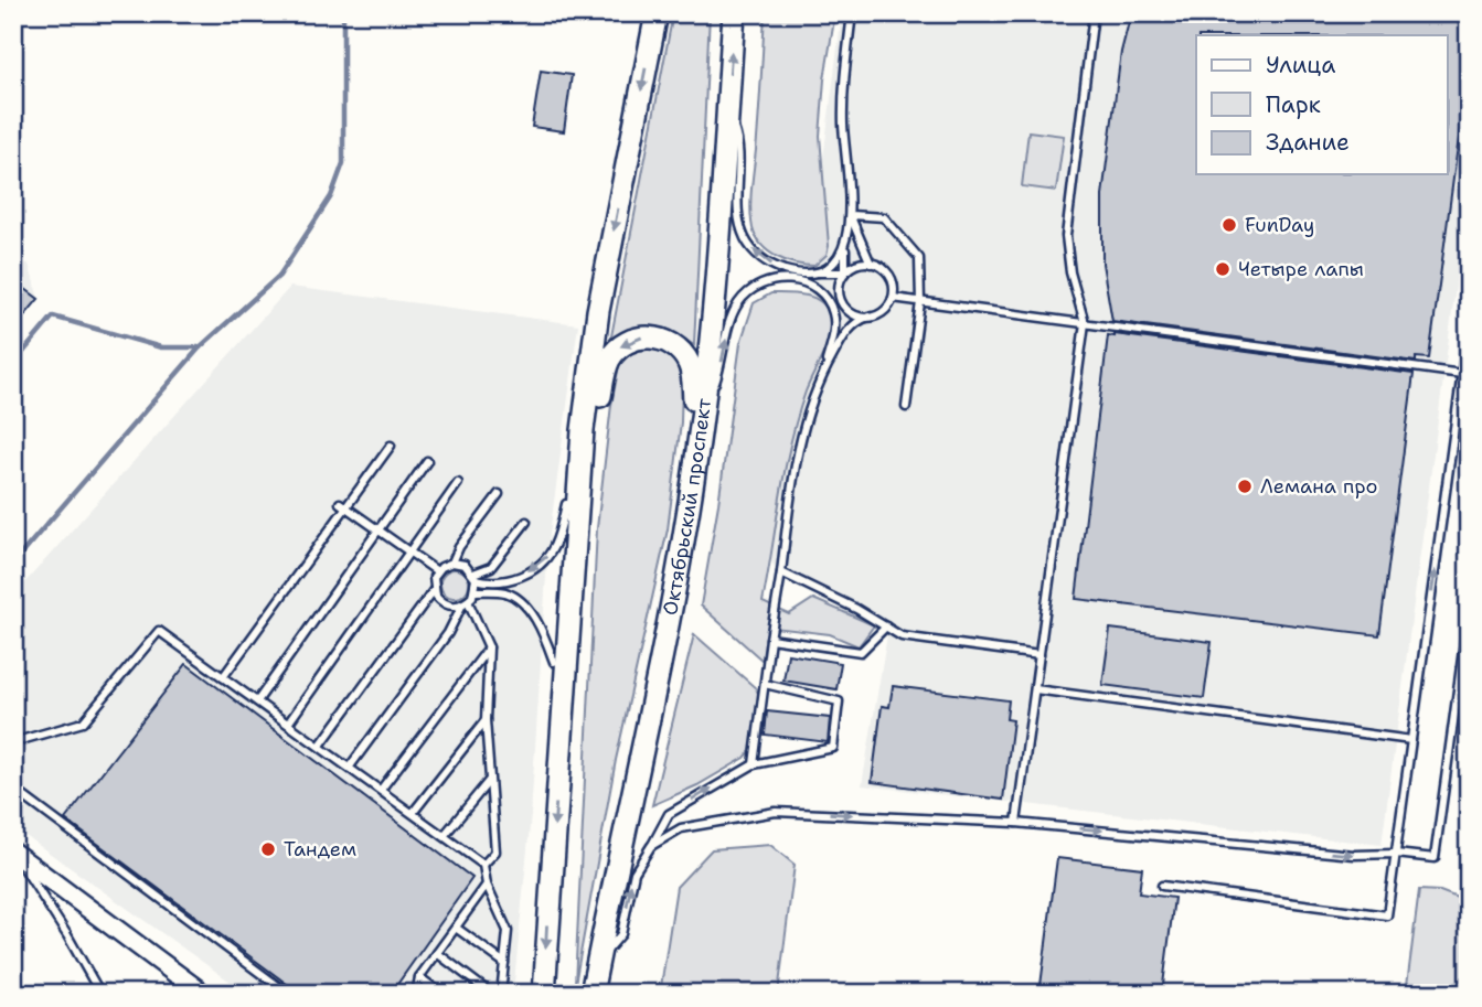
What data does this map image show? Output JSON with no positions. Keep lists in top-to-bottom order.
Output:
{
  "streets": {
    "main road": ["Октябрьский проспект"]
  },
  "places": [
    "FunDay",
    "Четыре лапы",
    "Лемана про",
    "Тандем"
  ],
  "legend": ["Улица", "Парк", "Здание"]
}
